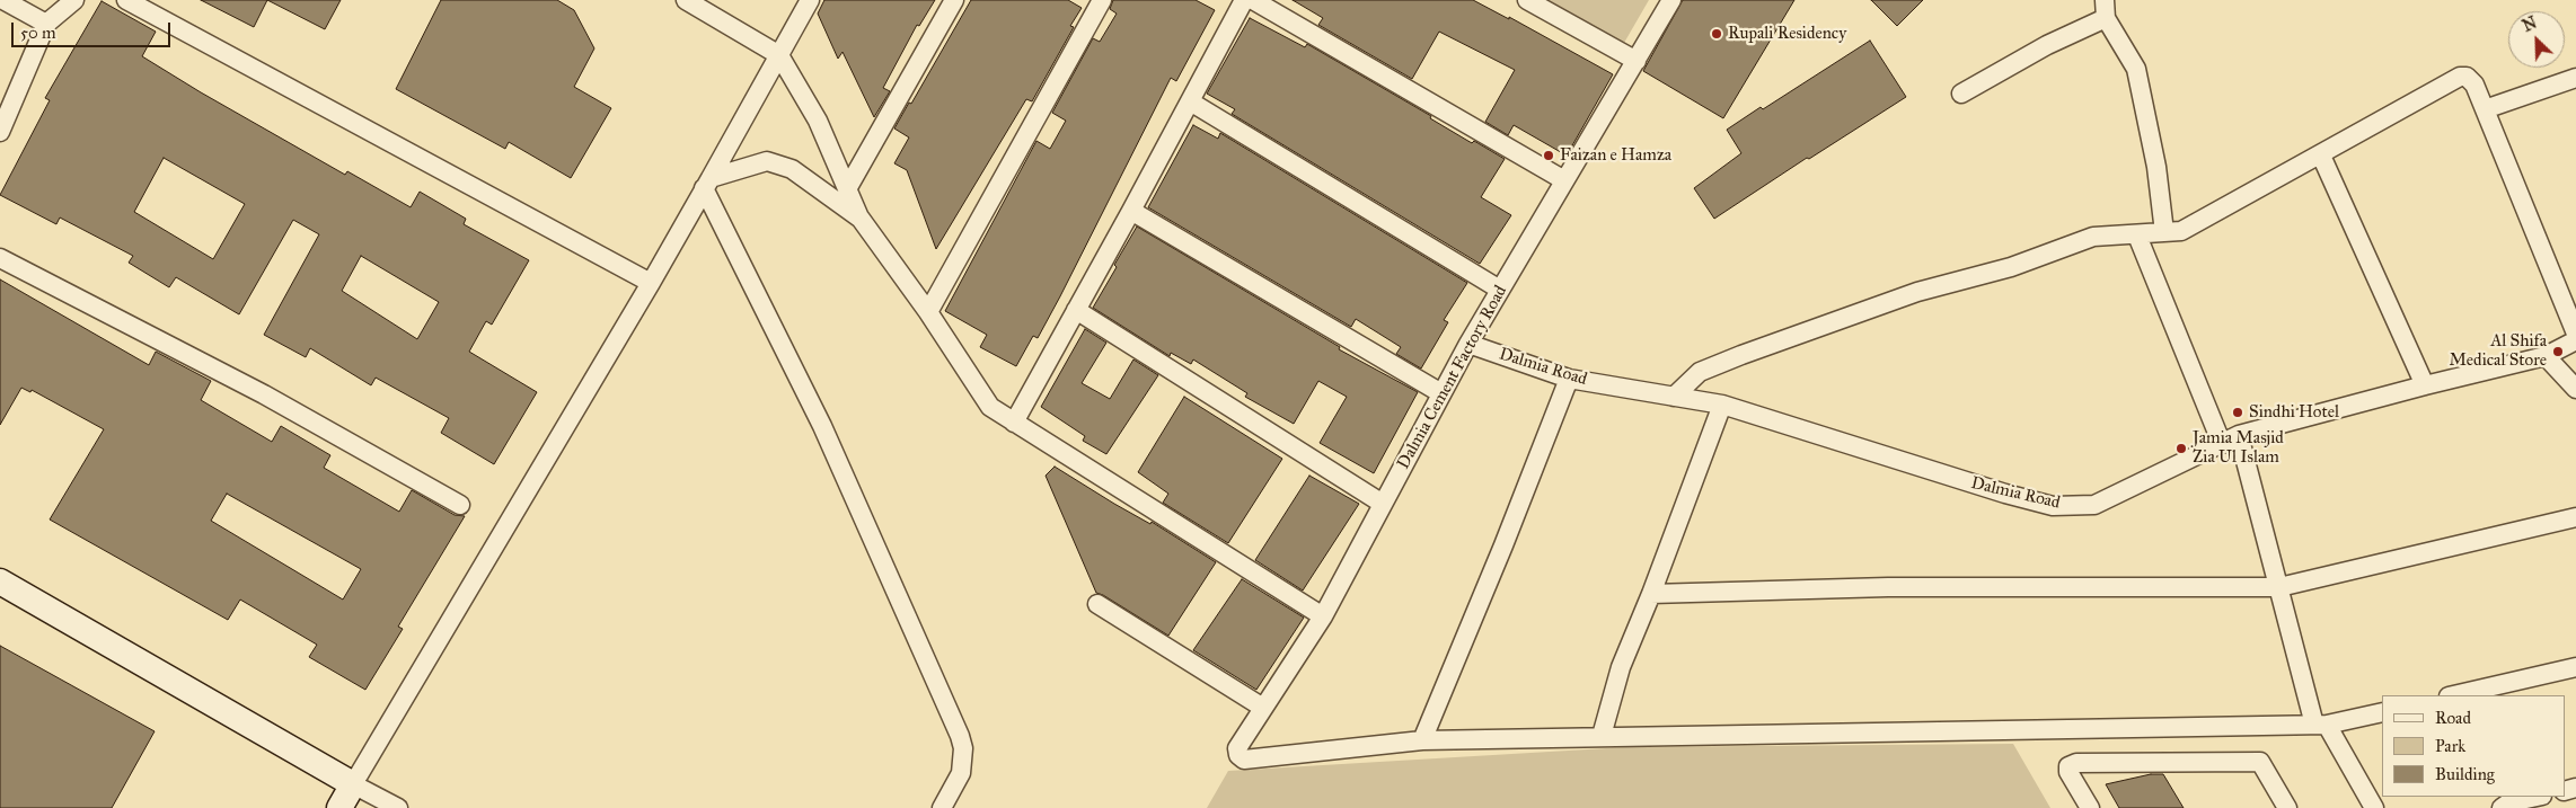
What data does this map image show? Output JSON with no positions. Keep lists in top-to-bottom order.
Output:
{
  "streets": {
    "street": ["Dalmia Road", "Dalmia Cement Factory Road"]
  },
  "crossings": [
    ["Dalmia Road", "Dalmia Cement Factory Road"]
  ],
  "places": [
    "Rupali Residency",
    "Faizan e Hamza",
    "Al Shifa Medical Store",
    "Sindhi Hotel",
    "Jamia Masjid Zia Ul Islam"
  ],
  "legend": ["Road", "Park", "Building"],
  "scale_bar": "50 m",
  "north": "top left"
}
